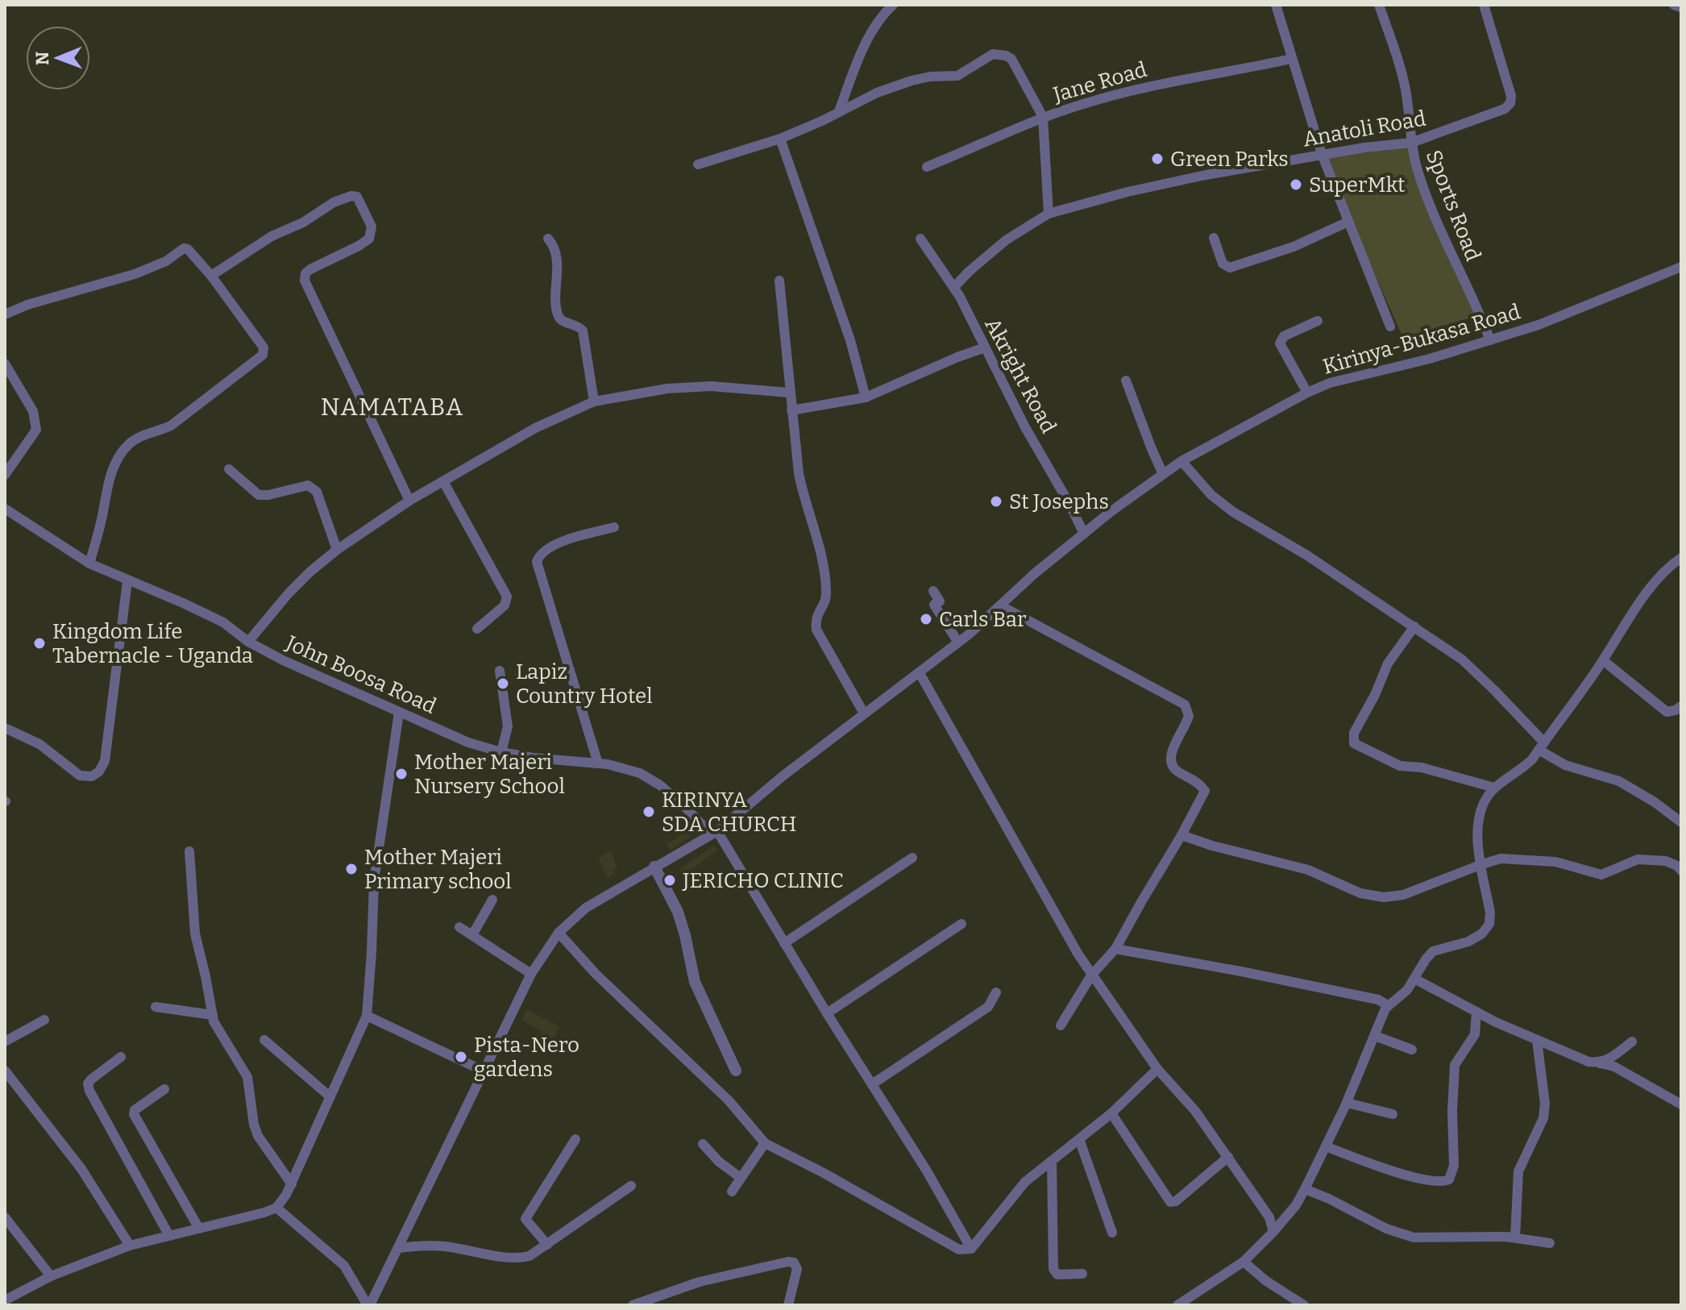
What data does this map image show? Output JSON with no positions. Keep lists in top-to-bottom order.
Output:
{
  "streets": {
    "street": [
      "Jane Road",
      "Anatoli Road",
      "Sports Road",
      "Kirinya-Bukasa Road",
      "Akright Road",
      "John Boosa Road"
    ]
  },
  "crossings": [
    ["Anatoli Road", "Sports Road"],
    ["Anatoli Road", "Akright Road"],
    ["Sports Road", "Kirinya-Bukasa Road"],
    ["Kirinya-Bukasa Road", "Akright Road"],
    ["Kirinya-Bukasa Road", "John Boosa Road"]
  ],
  "districts": ["NAMATABA"],
  "places": [
    "Green Parks",
    "SuperMkt",
    "St Josephs",
    "Carls Bar",
    "Kingdom Life Tabernacle - Uganda",
    "Lapiz Country Hotel",
    "Mother Majeri Nursery School",
    "KIRINYA SDA CHURCH",
    "Mother Majeri Primary school",
    "JERICHO CLINIC",
    "Pista-Nero gardens"
  ],
  "north": "left"
}
